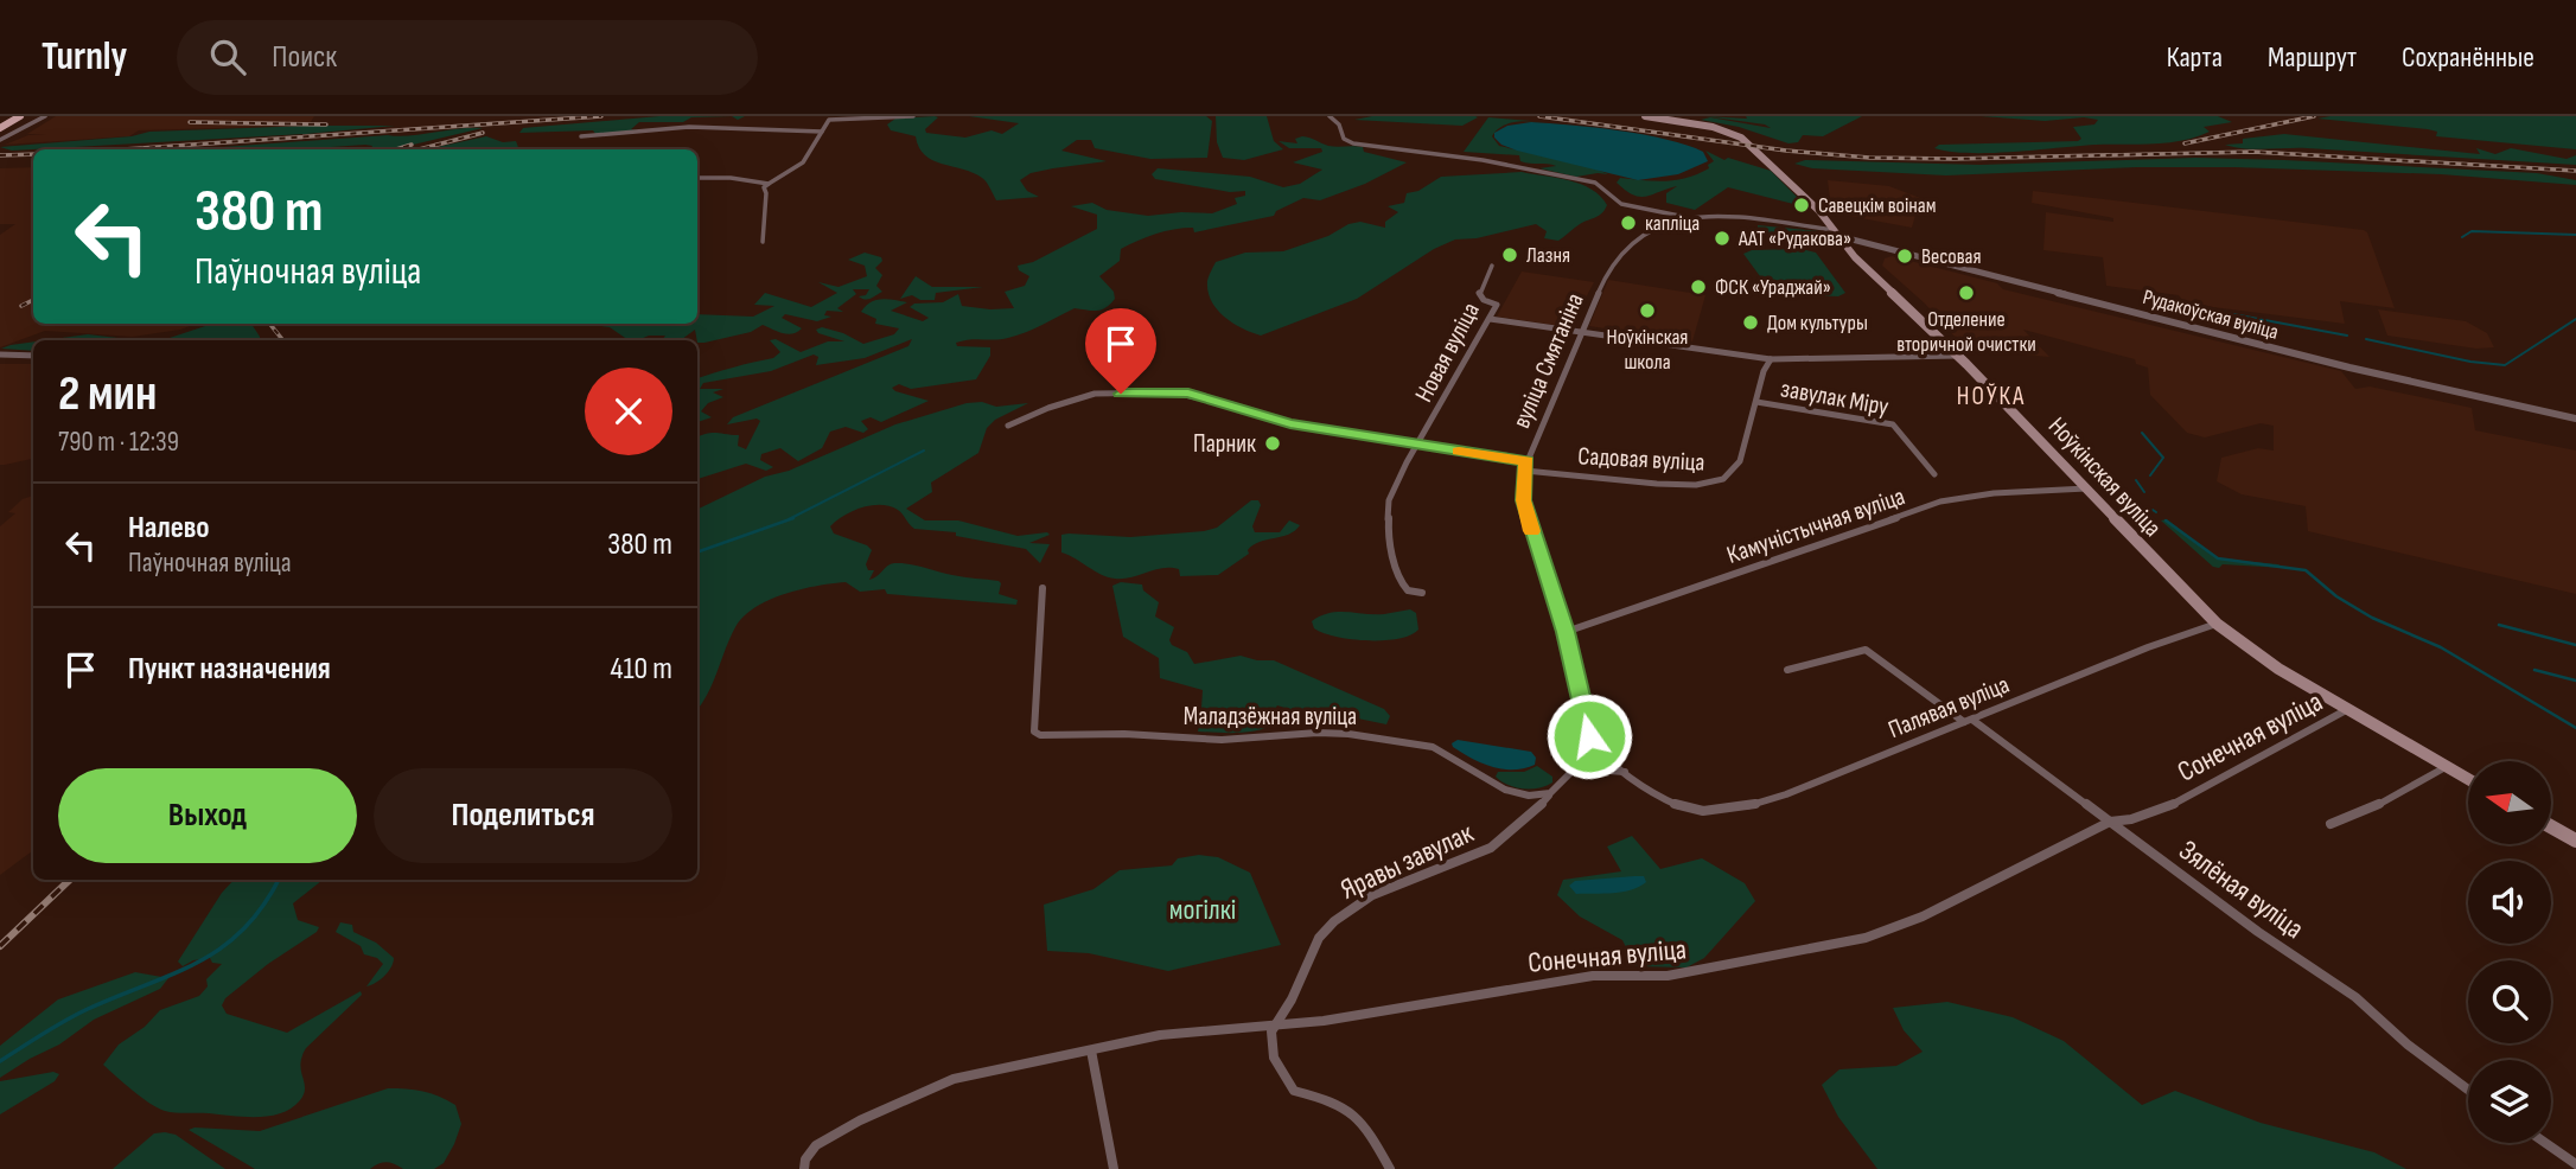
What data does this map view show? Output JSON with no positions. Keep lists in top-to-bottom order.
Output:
{
  "streets": {
    "main road": ["Ноўкінская вуліца"],
    "street": [
      "Рудакоўская вуліца",
      "Новая вуліца",
      "вуліца Смятаніна",
      "завулак Міру",
      "Садовая вуліца",
      "Камуністычная вуліца",
      "Палявая вуліца",
      "Маладзёжная вуліца",
      "Сонечная вуліца",
      "Яравы завулак",
      "Зялёная вуліца"
    ]
  },
  "crossings": [
    ["Рудакоўская вуліца", "вуліца Смятаніна"],
    ["Рудакоўская вуліца", "Ноўкінская вуліца"],
    ["вуліца Смятаніна", "Садовая вуліца"],
    ["вуліца Смятаніна", "Ноўкінская вуліца"],
    ["вуліца Смятаніна", "Камуністычная вуліца"],
    ["завулак Міру", "Садовая вуліца"],
    ["Ноўкінская вуліца", "Камуністычная вуліца"],
    ["Ноўкінская вуліца", "Палявая вуліца"],
    ["Ноўкінская вуліца", "Сонечная вуліца"],
    ["Палявая вуліца", "Зялёная вуліца"],
    ["Маладзёжная вуліца", "Яравы завулак"],
    ["Сонечная вуліца", "Яравы завулак"],
    ["Сонечная вуліца", "Зялёная вуліца"]
  ],
  "districts": ["НОЎКА"],
  "parks": ["могілкі"],
  "places": [
    "Савецкім воінам",
    "капліца",
    "ААТ «Рудакова»",
    "Лазня",
    "Весовая",
    "ФСК «Ураджай»",
    "Отделение вторичной очистки",
    "Ноўкінская школа",
    "Дом культуры",
    "Парник"
  ],
  "north": "left",
  "page": {
    "header": "Turnly",
    "search": "Поиск",
    "nav": ["Карта", "Маршрут", "Сохранённые"],
    "turn": ["380 m", "Паўночная вуліца"],
    "heading": ["2 мин", "790 m · 12:39"],
    "list": [
      {
        "name": "Налево",
        "note": "Паўночная вуліца",
        "value": "380 m"
      },
      {
        "name": "Пункт назначения",
        "value": "410 m"
      }
    ],
    "buttons": ["Выход", "Поделиться"]
  }
}
